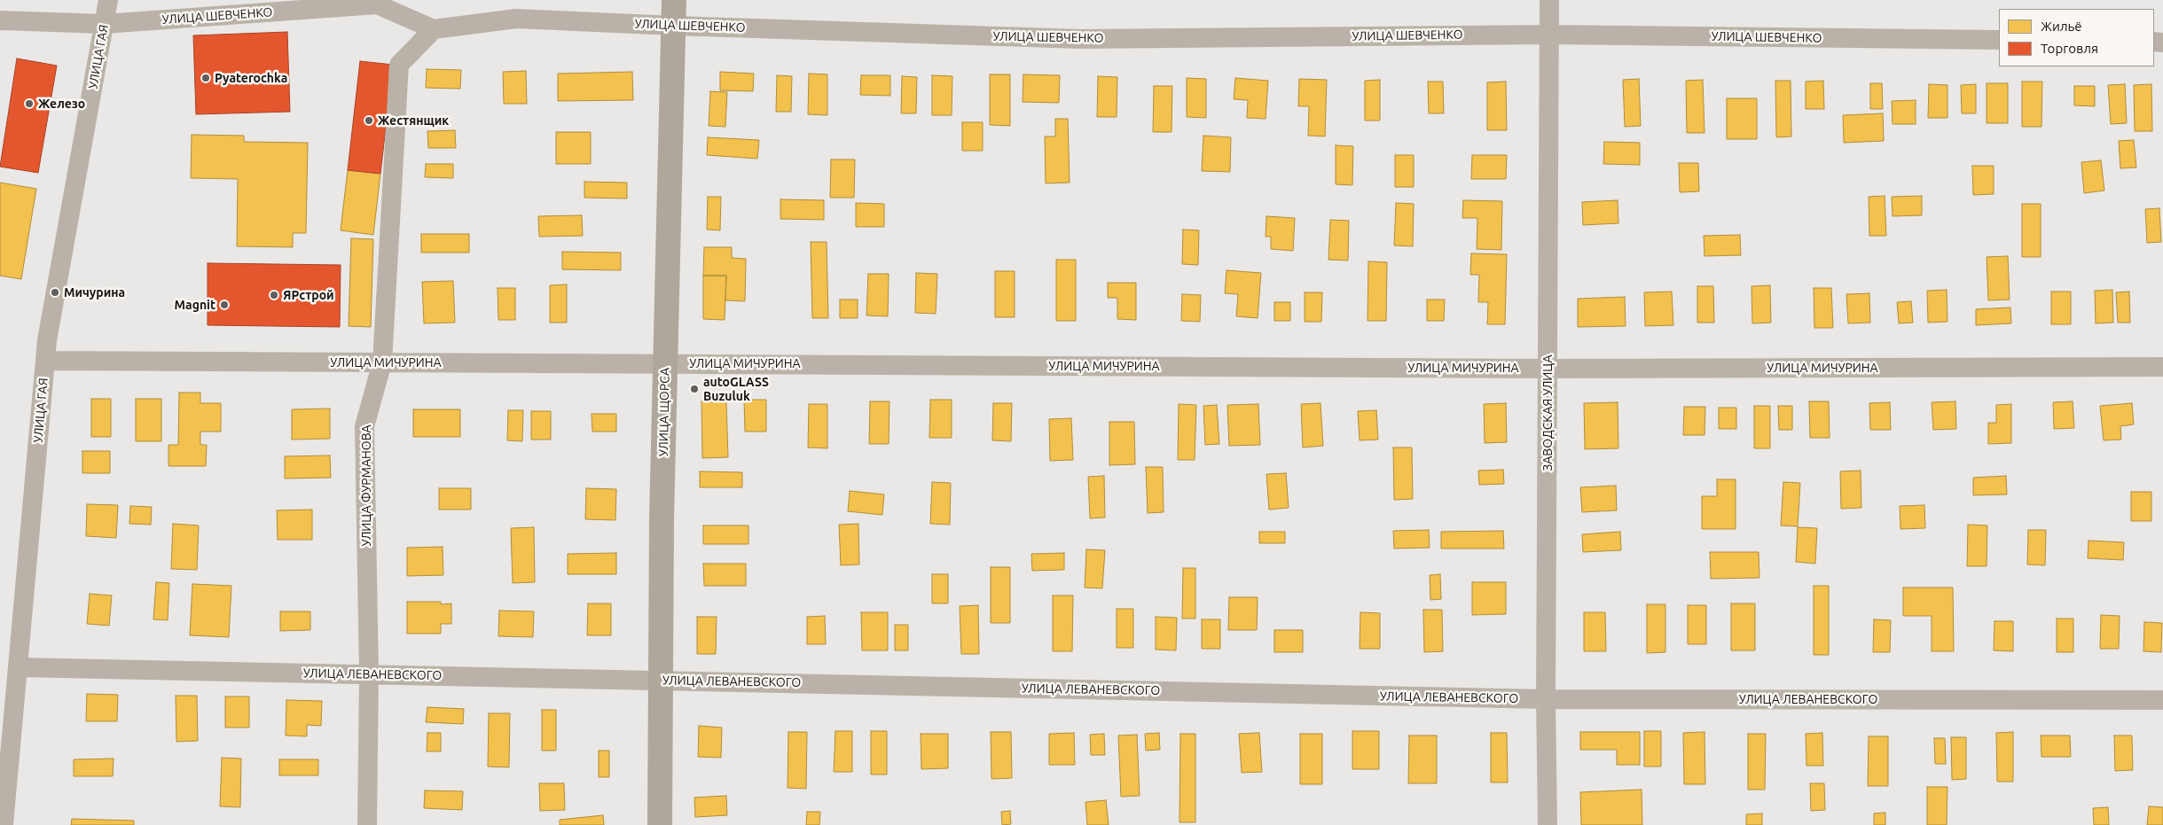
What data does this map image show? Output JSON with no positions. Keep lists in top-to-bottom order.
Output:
{
  "streets": {
    "main road": ["УЛИЦА ЩОРСА"],
    "street": [
      "УЛИЦА ШЕВЧЕНКО",
      "УЛИЦА ГАЯ",
      "УЛИЦА МИЧУРИНА",
      "ЗАВОДСКАЯ УЛИЦА",
      "УЛИЦА ФУРМАНОВА",
      "УЛИЦА ЛЕВАНЕВСКОГО"
    ]
  },
  "crossings": [
    ["УЛИЦА ШЕВЧЕНКО", "УЛИЦА ГАЯ"],
    ["УЛИЦА ШЕВЧЕНКО", "УЛИЦА ЩОРСА"],
    ["УЛИЦА ШЕВЧЕНКО", "ЗАВОДСКАЯ УЛИЦА"],
    ["УЛИЦА ШЕВЧЕНКО", "УЛИЦА ФУРМАНОВА"],
    ["УЛИЦА ГАЯ", "УЛИЦА МИЧУРИНА"],
    ["УЛИЦА ГАЯ", "УЛИЦА ЛЕВАНЕВСКОГО"],
    ["УЛИЦА МИЧУРИНА", "УЛИЦА ЩОРСА"],
    ["УЛИЦА МИЧУРИНА", "ЗАВОДСКАЯ УЛИЦА"],
    ["УЛИЦА МИЧУРИНА", "УЛИЦА ФУРМАНОВА"],
    ["УЛИЦА ЩОРСА", "УЛИЦА ЛЕВАНЕВСКОГО"],
    ["ЗАВОДСКАЯ УЛИЦА", "УЛИЦА ЛЕВАНЕВСКОГО"],
    ["УЛИЦА ФУРМАНОВА", "УЛИЦА ЛЕВАНЕВСКОГО"]
  ],
  "places": [
    "Pyaterochka",
    "Железо",
    "Жестянщик",
    "Мичурина",
    "ЯРстрой",
    "Magnit",
    "autoGLASS Buzuluk"
  ],
  "legend": ["Жильё", "Торговля"]
}
